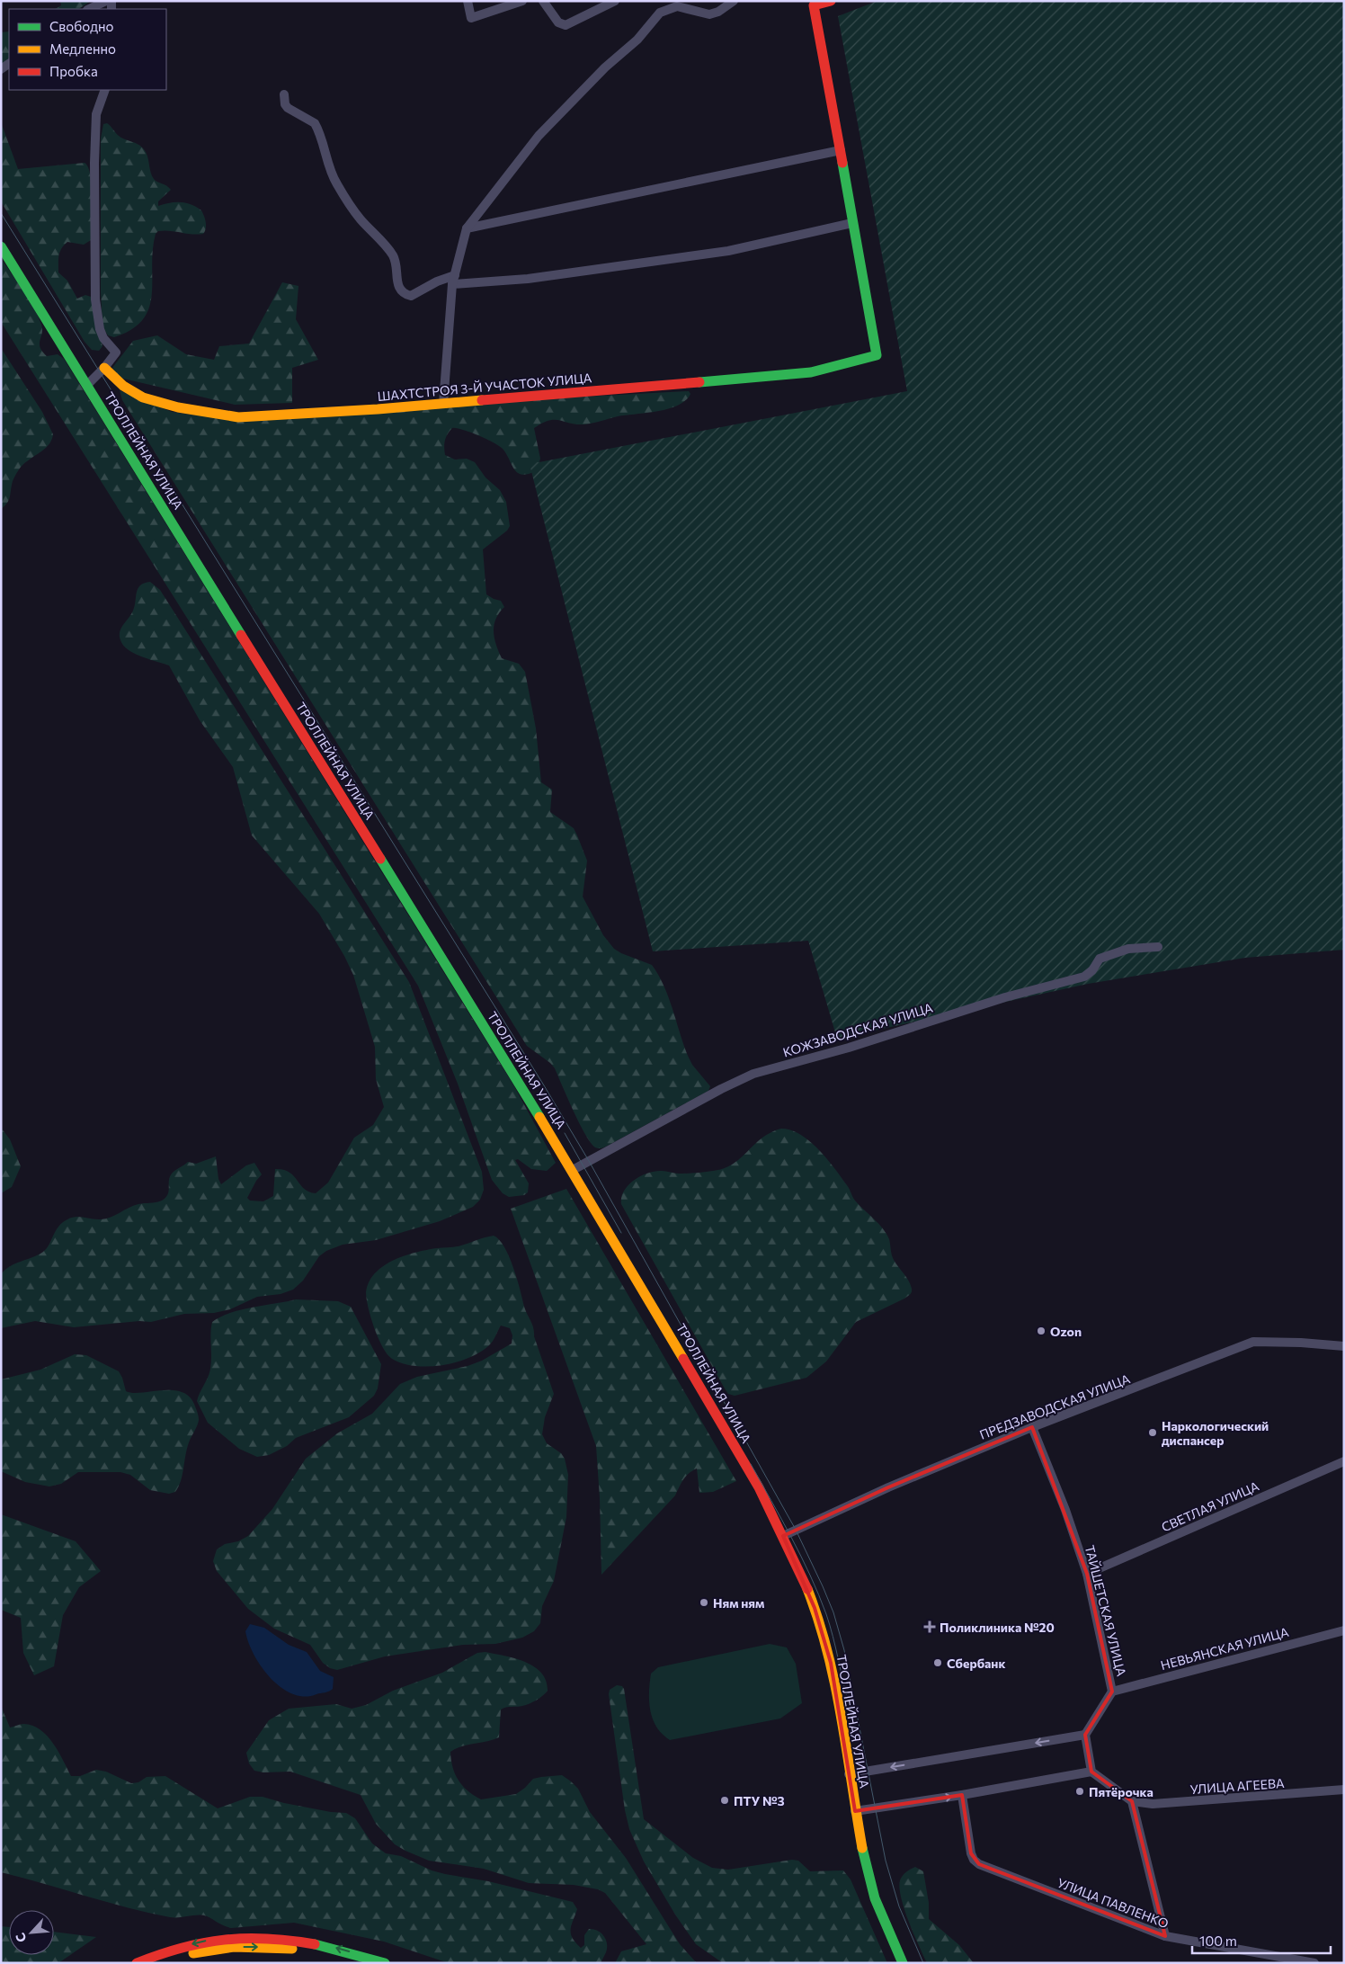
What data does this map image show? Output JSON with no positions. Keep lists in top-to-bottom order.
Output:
{
  "streets": {
    "street": [
      "ШАХТСТРОЯ 3-Й УЧАСТОК УЛИЦА",
      "ТРОЛЛЕЙНАЯ УЛИЦА",
      "КОЖЗАВОДСКАЯ УЛИЦА",
      "ПРЕДЗАВОДСКАЯ УЛИЦА",
      "СВЕТЛАЯ УЛИЦА",
      "ТАЙШЕТСКАЯ УЛИЦА",
      "НЕВЬЯНСКАЯ УЛИЦА",
      "УЛИЦА АГЕЕВА",
      "УЛИЦА ПАВЛЕНКО"
    ]
  },
  "crossings": [
    ["ТРОЛЛЕЙНАЯ УЛИЦА", "КОЖЗАВОДСКАЯ УЛИЦА"],
    ["ТРОЛЛЕЙНАЯ УЛИЦА", "ПРЕДЗАВОДСКАЯ УЛИЦА"],
    ["ПРЕДЗАВОДСКАЯ УЛИЦА", "ТАЙШЕТСКАЯ УЛИЦА"],
    ["СВЕТЛАЯ УЛИЦА", "ТАЙШЕТСКАЯ УЛИЦА"],
    ["ТАЙШЕТСКАЯ УЛИЦА", "НЕВЬЯНСКАЯ УЛИЦА"]
  ],
  "places": {
    "other": [
      "Ozon",
      "Наркологический диспансер",
      "Ням ням",
      "Сбербанк",
      "Пятёрочка",
      "ПТУ №3"
    ],
    "health": ["Поликлиника №20"]
  },
  "legend": ["Свободно", "Медленно", "Пробка"],
  "scale_bar": "100 m",
  "north": "bottom left"
}
